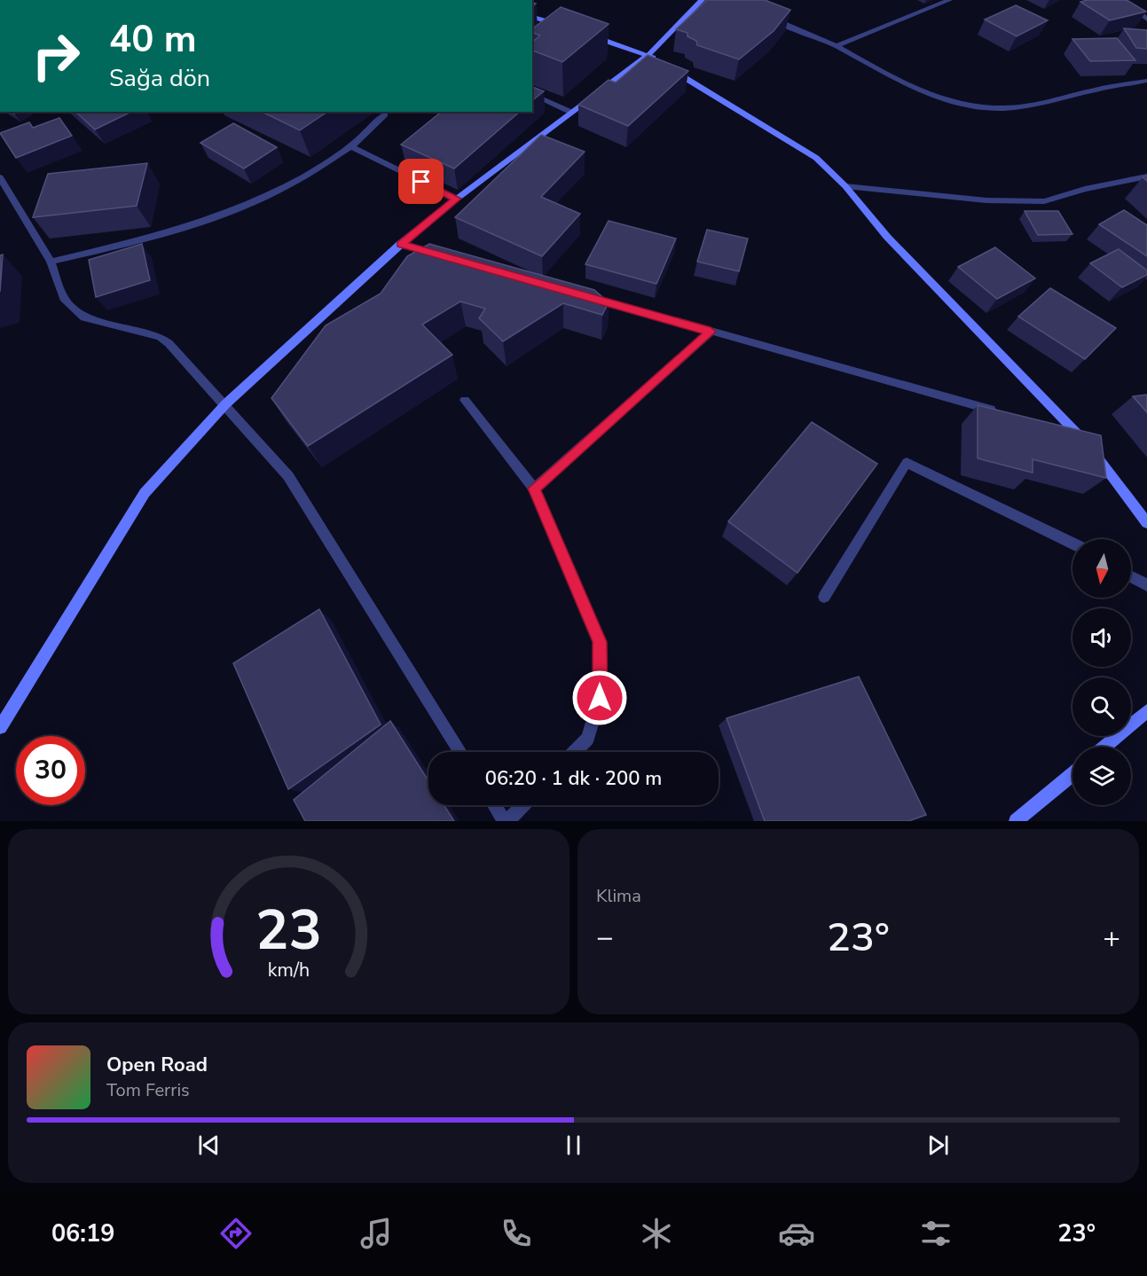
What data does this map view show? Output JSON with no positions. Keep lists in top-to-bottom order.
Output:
{
  "north": "bottom",
  "page": {
    "turn": ["40 m", "Sağa dön"],
    "limit": "30",
    "trip": "06:20 · 1 dk · 200 m",
    "tile": "Klima",
    "heat": ["−", "23°", "+"],
    "song": ["Open Road", "Tom Ferris"],
    "tabs": ["06:19", "23°"],
    "gauge": ["23", "km/h"]
  }
}
